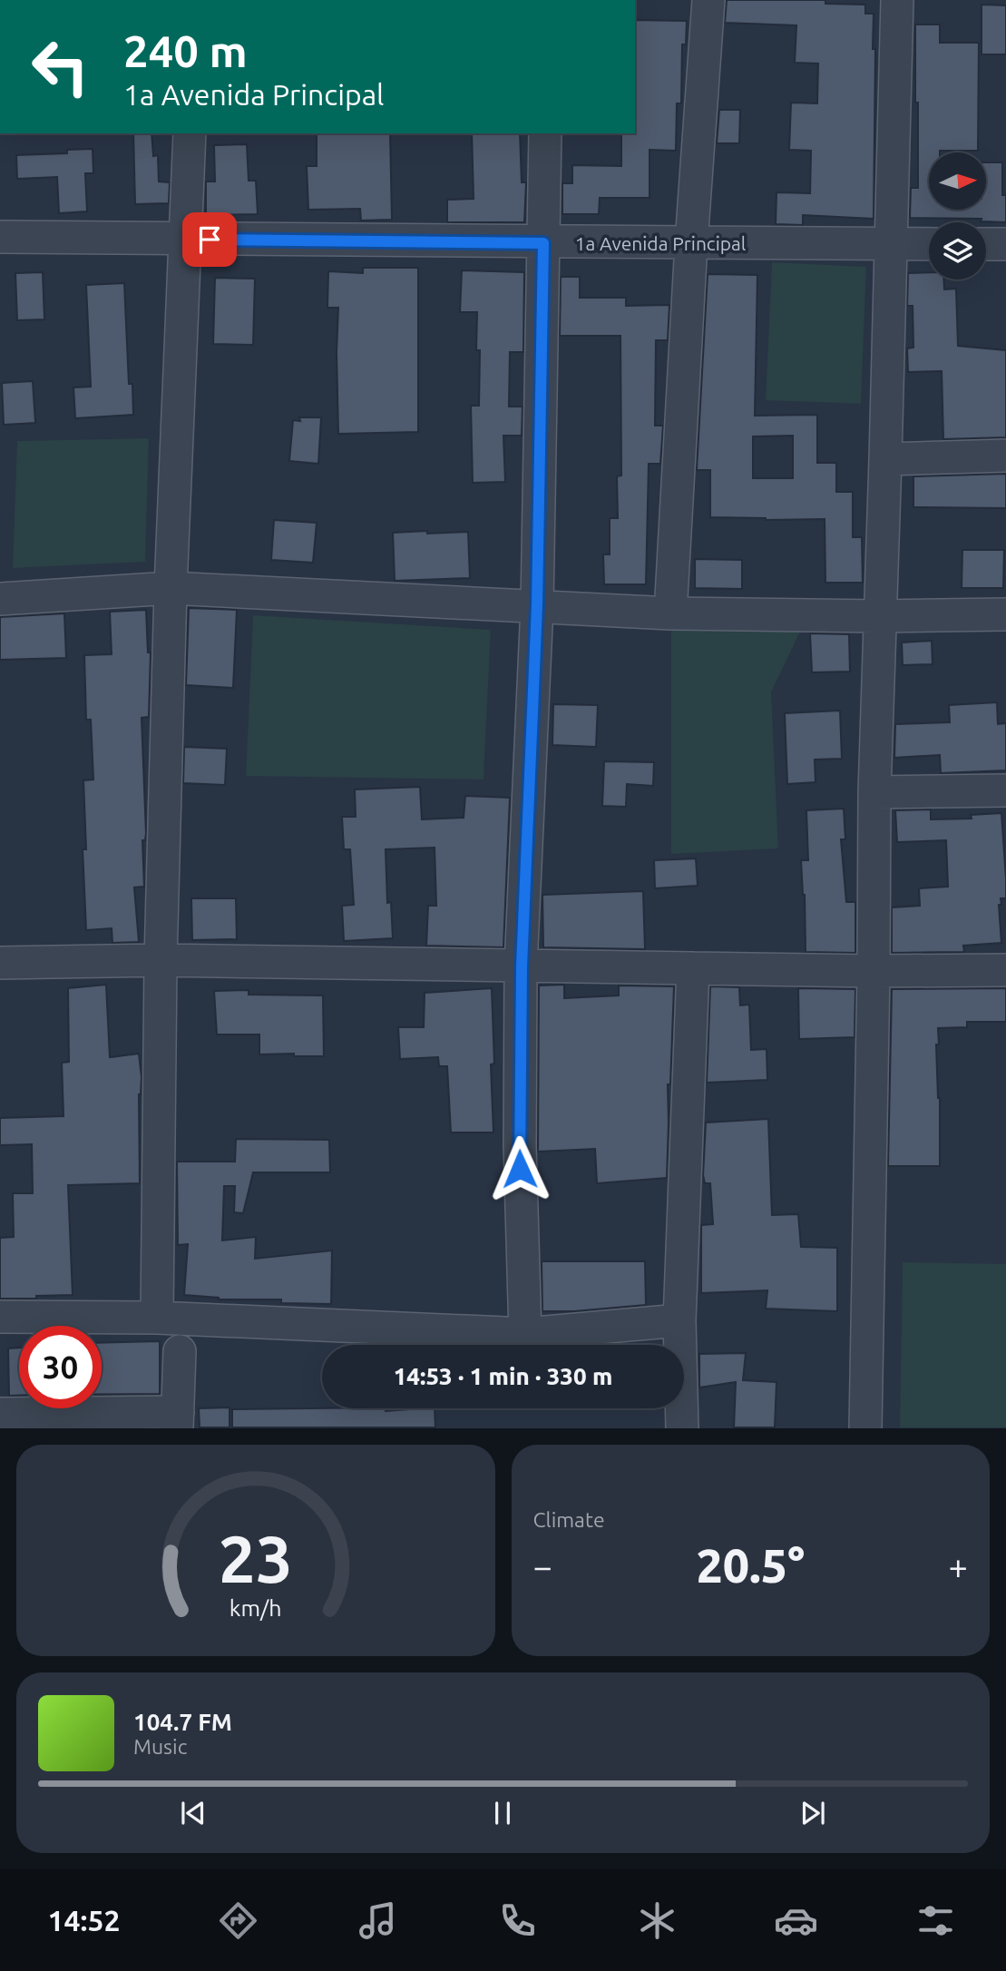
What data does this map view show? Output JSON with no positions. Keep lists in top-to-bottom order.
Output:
{
  "streets": {
    "street": ["1a Avenida Principal"]
  },
  "north": "right",
  "page": {
    "turn": ["240 m", "1a Avenida Principal"],
    "limit": "30",
    "trip": "14:53 · 1 min · 330 m",
    "tile": "Climate",
    "heat": ["−", "20.5°", "+"],
    "song": ["104.7 FM", "Music"],
    "tabs": "14:52",
    "gauge": ["23", "km/h"]
  }
}
